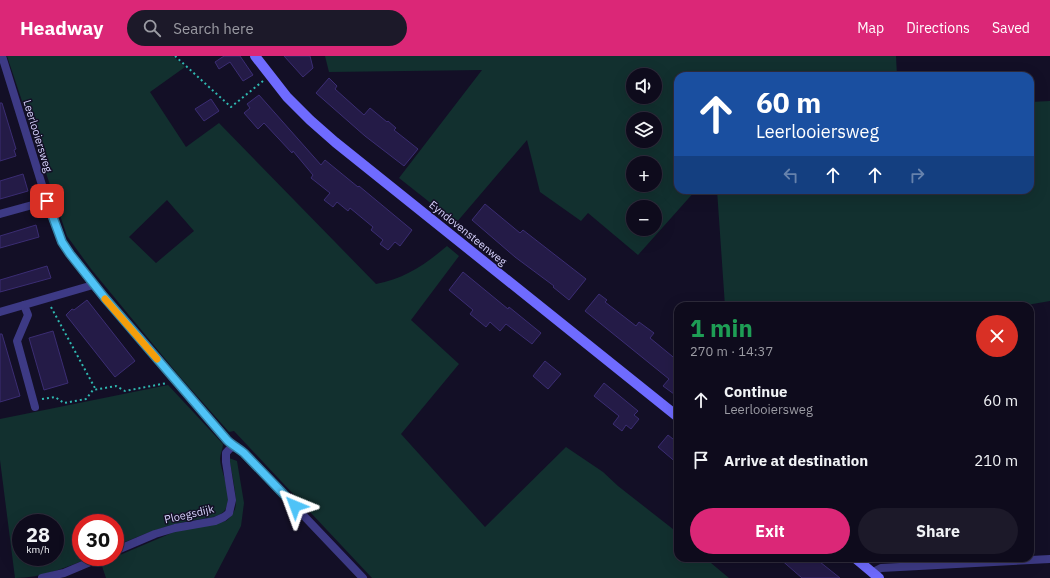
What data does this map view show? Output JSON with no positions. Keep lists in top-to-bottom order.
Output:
{
  "streets": {
    "street": ["Leerlooiersweg", "Eyndovensteenweg", "Ploegsdijk"]
  },
  "crossings": [
    ["Leerlooiersweg", "Ploegsdijk"]
  ],
  "page": {
    "header": "Headway",
    "search": "Search here",
    "nav": ["Map", "Directions", "Saved"],
    "map_buttons": ["+", "−"],
    "turn": ["60 m", "Leerlooiersweg"],
    "heading": ["1 min", "270 m · 14:37"],
    "list": [
      {
        "name": "Continue",
        "note": "Leerlooiersweg",
        "value": "60 m"
      },
      {
        "name": "Arrive at destination",
        "value": "210 m"
      }
    ],
    "buttons": ["Exit", "Share"],
    "speed": "28 km/h",
    "limit": "30"
  }
}
